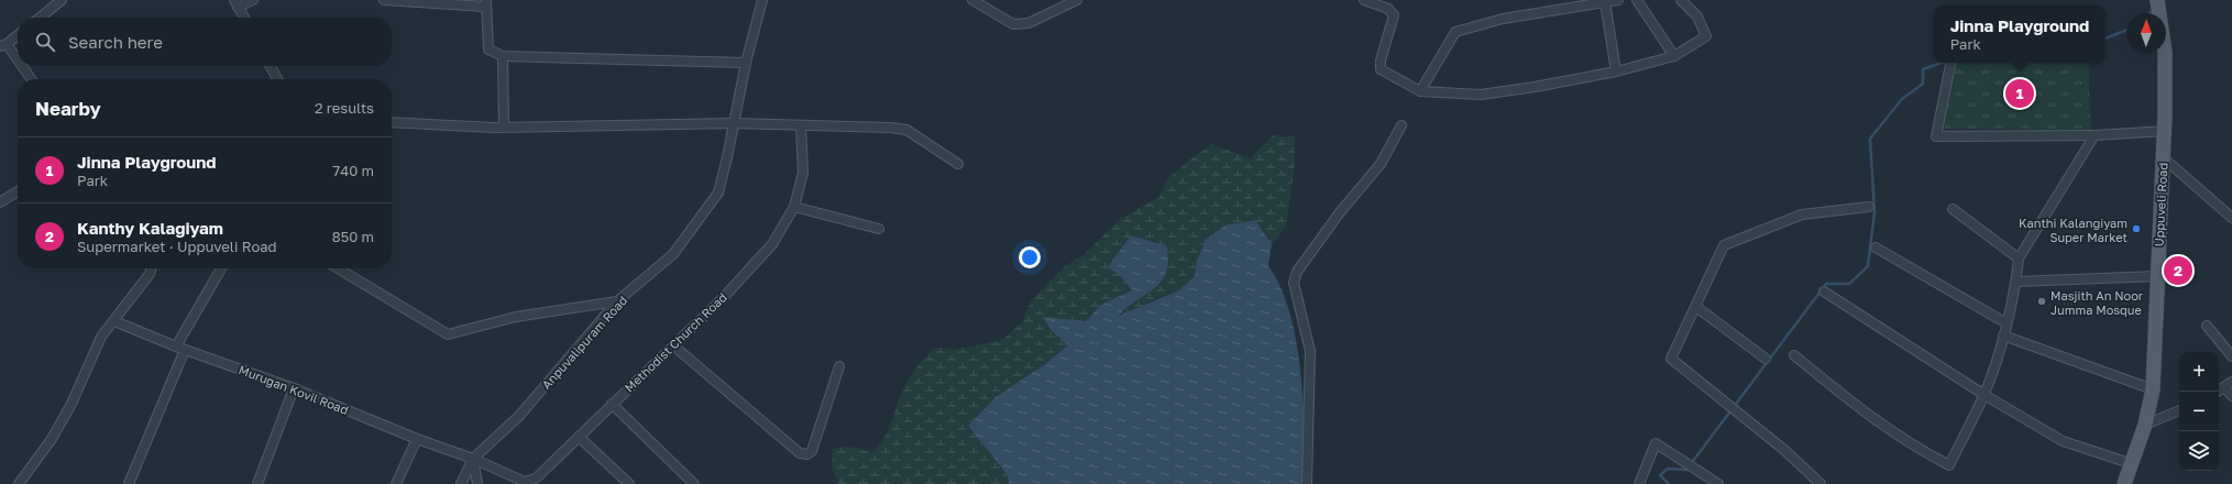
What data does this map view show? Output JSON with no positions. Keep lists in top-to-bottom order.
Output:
{
  "streets": {
    "main road": ["Uppuveli Road"],
    "street": ["Anpuvalipuram Road", "Methodist Church Road", "Murugan Kovil Road"]
  },
  "crossings": [
    ["Anpuvalipuram Road", "Methodist Church Road"],
    ["Anpuvalipuram Road", "Murugan Kovil Road"],
    ["Methodist Church Road", "Murugan Kovil Road"]
  ],
  "places": ["Kanthi Kalangiyam Super Market", "Masjith An Noor Jumma Mosque"],
  "north": "top",
  "page": {
    "popup": ["Jinna Playground", "Park"],
    "search": "Search here",
    "pins": ["1", "2"],
    "heading": ["Nearby", "2 results"],
    "list": [
      {
        "mark": "1",
        "name": "Jinna Playground",
        "note": "Park",
        "value": "740 m"
      },
      {
        "mark": "2",
        "name": "Kanthy Kalagiyam",
        "note": "Supermarket · Uppuveli Road",
        "value": "850 m"
      }
    ],
    "map_buttons": ["+", "−"]
  }
}
